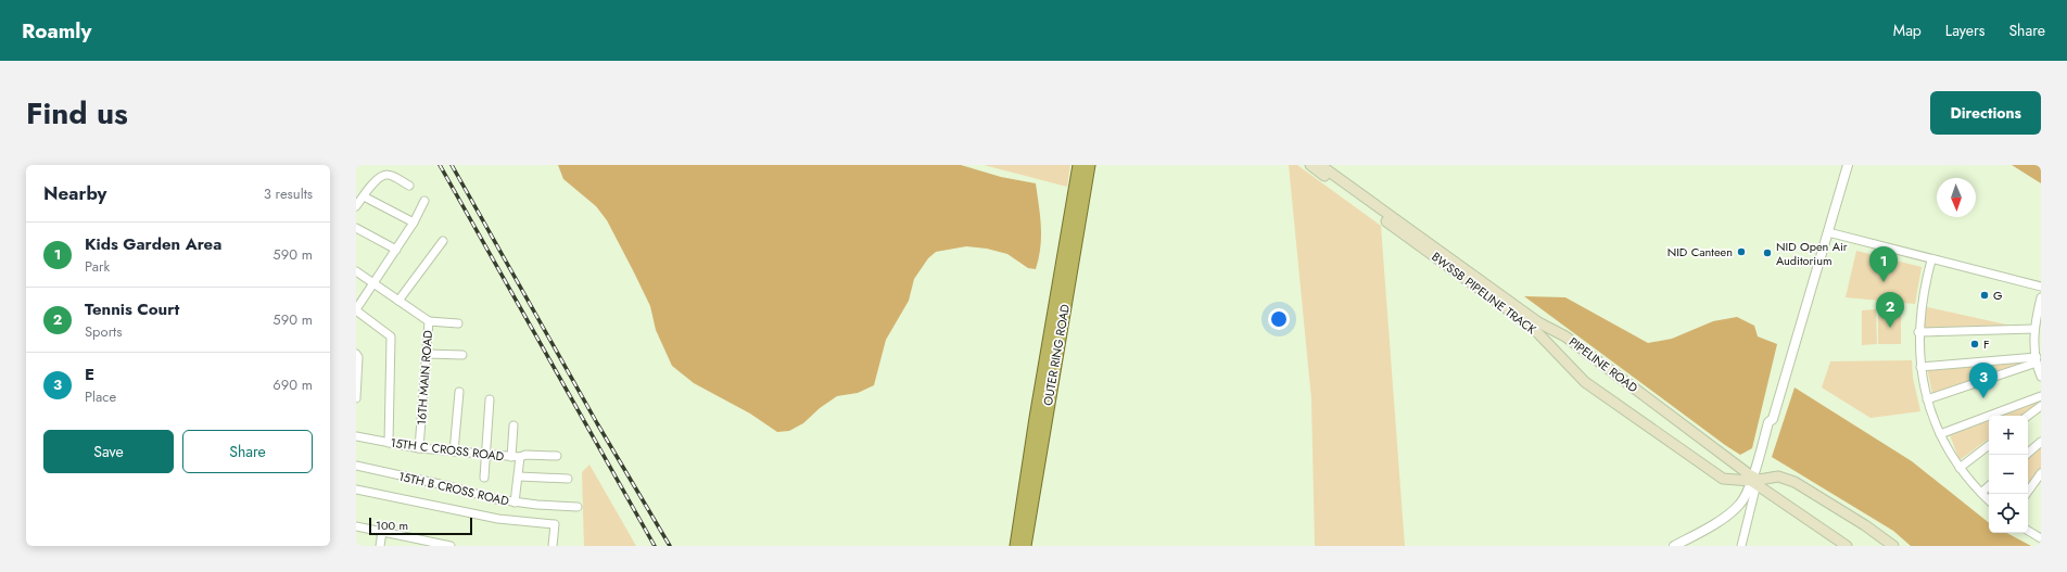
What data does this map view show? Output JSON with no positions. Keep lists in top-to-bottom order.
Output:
{
  "streets": {
    "highway": ["OUTER RING ROAD"],
    "main road": ["BWSSB PIPELINE TRACK", "PIPELINE ROAD"],
    "street": ["16TH MAIN ROAD", "15TH C CROSS ROAD", "15TH B CROSS ROAD"]
  },
  "crossings": [
    ["BWSSB PIPELINE TRACK", "PIPELINE ROAD"],
    ["16TH MAIN ROAD", "15TH C CROSS ROAD"],
    ["15TH C CROSS ROAD", "15TH B CROSS ROAD"]
  ],
  "places": [
    "NID Canteen",
    "NID Open Air Auditorium",
    "G",
    "F"
  ],
  "scale_bar": "100 m",
  "north": "bottom",
  "page": {
    "header": "Roamly",
    "nav": ["Map", "Layers", "Share"],
    "title": "Find us",
    "buttons": [
      "Directions",
      ["Save", "Share"]
    ],
    "heading": ["Nearby", "3 results"],
    "list": [
      {
        "mark": "1",
        "name": "Kids Garden Area",
        "note": "Park",
        "value": "590 m"
      },
      {
        "mark": "2",
        "name": "Tennis Court",
        "note": "Sports",
        "value": "590 m"
      },
      {
        "mark": "3",
        "name": "E",
        "note": "Place",
        "value": "690 m"
      }
    ],
    "pins": ["1", "2", "3"],
    "map_buttons": ["+", "−"],
    "scale": "100 m"
  }
}
